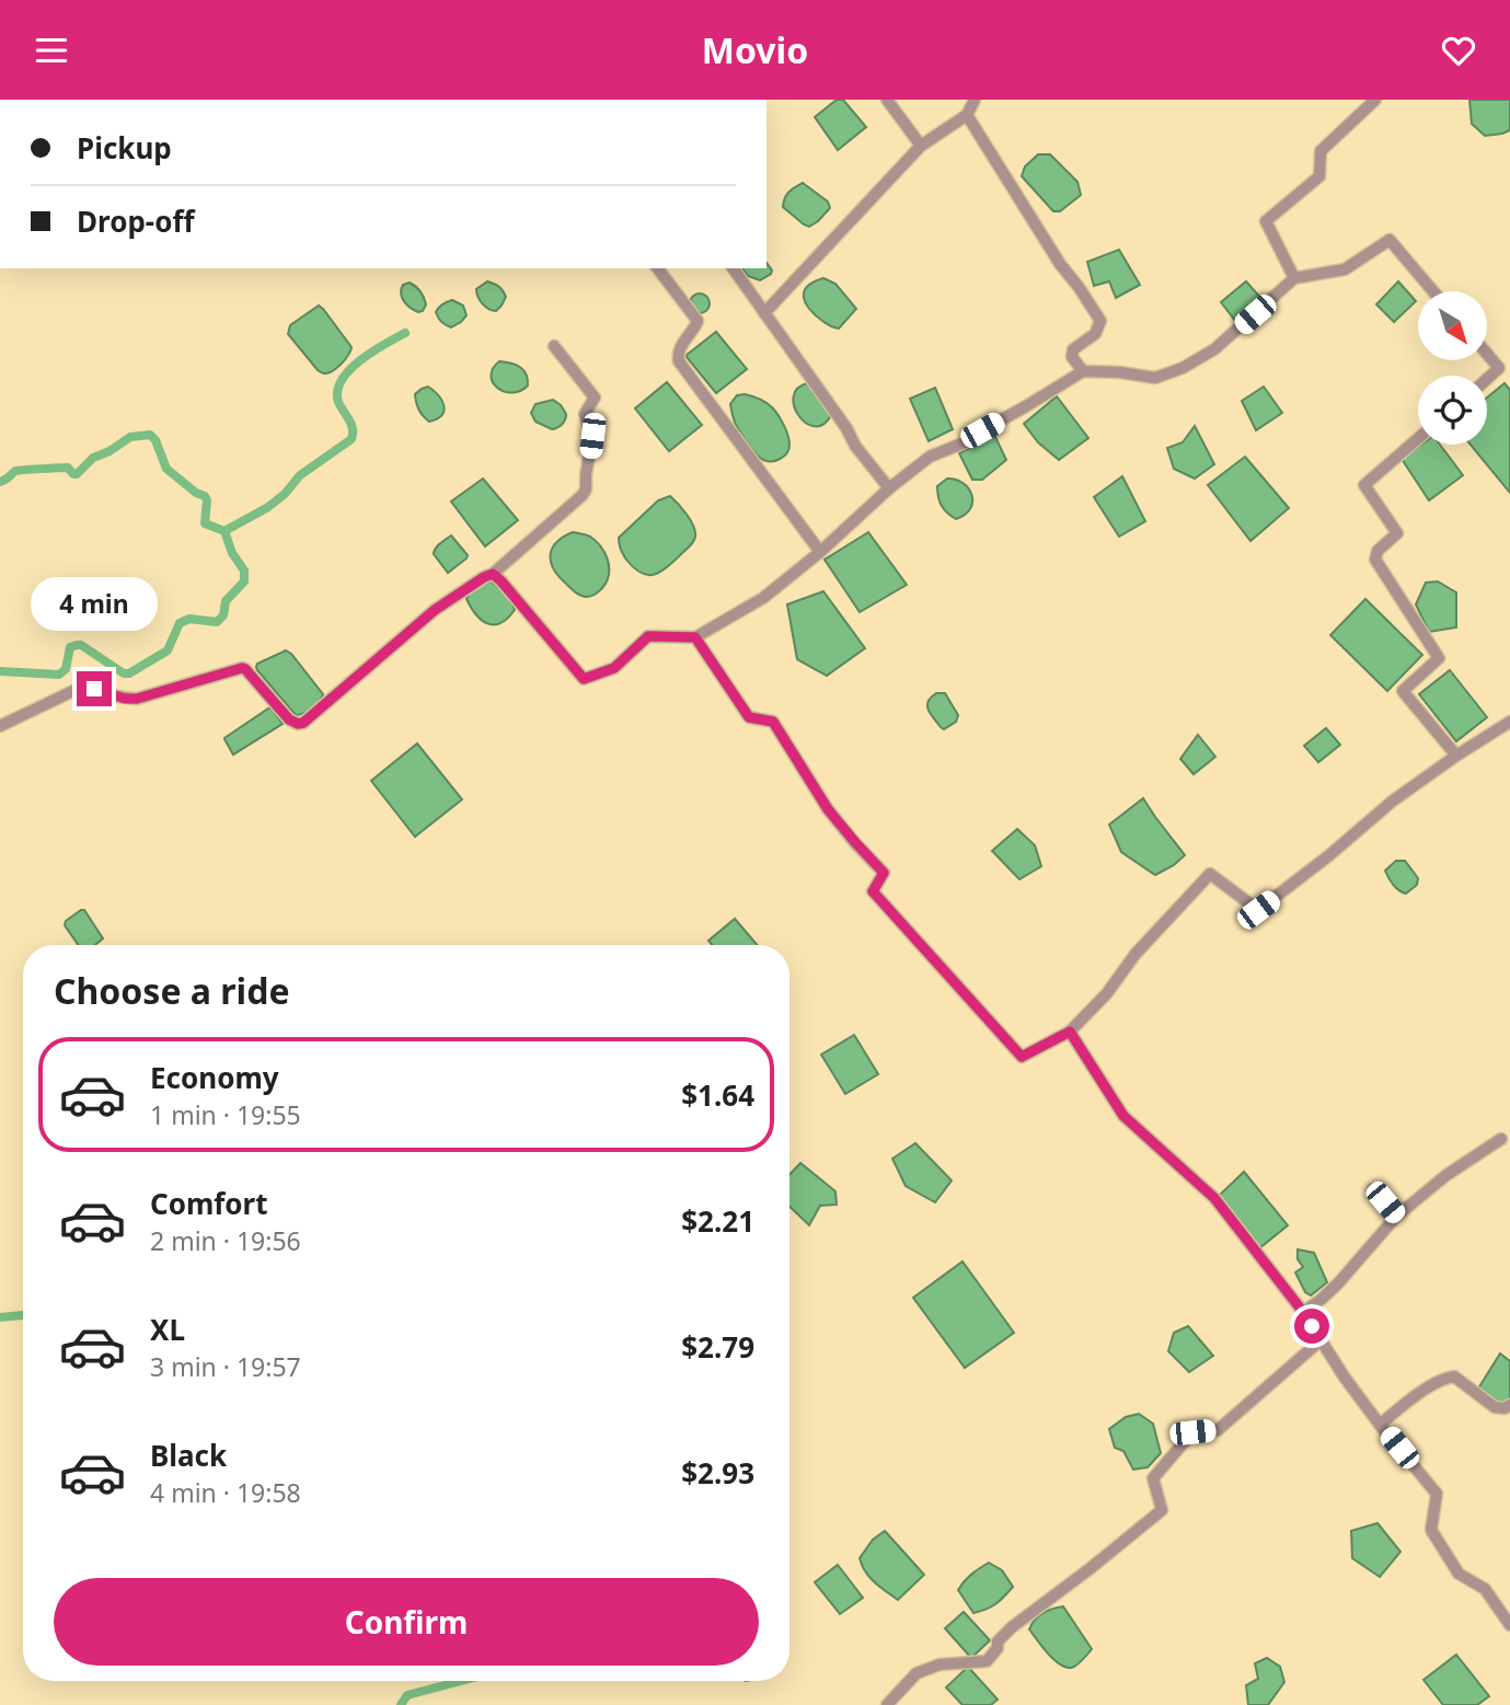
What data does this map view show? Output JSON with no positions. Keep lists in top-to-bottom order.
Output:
{
  "north": "bottom right",
  "page": {
    "header": "Movio",
    "banner": ["Pickup", "Drop-off"],
    "bubble": "4 min",
    "heading": "Choose a ride",
    "list": [
      {
        "name": "Economy",
        "note": "1 min · 19:55",
        "value": "$1.64"
      },
      {
        "name": "Comfort",
        "note": "2 min · 19:56",
        "value": "$2.21"
      },
      {
        "name": "XL",
        "note": "3 min · 19:57",
        "value": "$2.79"
      },
      {
        "name": "Black",
        "note": "4 min · 19:58",
        "value": "$2.93"
      }
    ],
    "buttons": "Confirm"
  }
}
